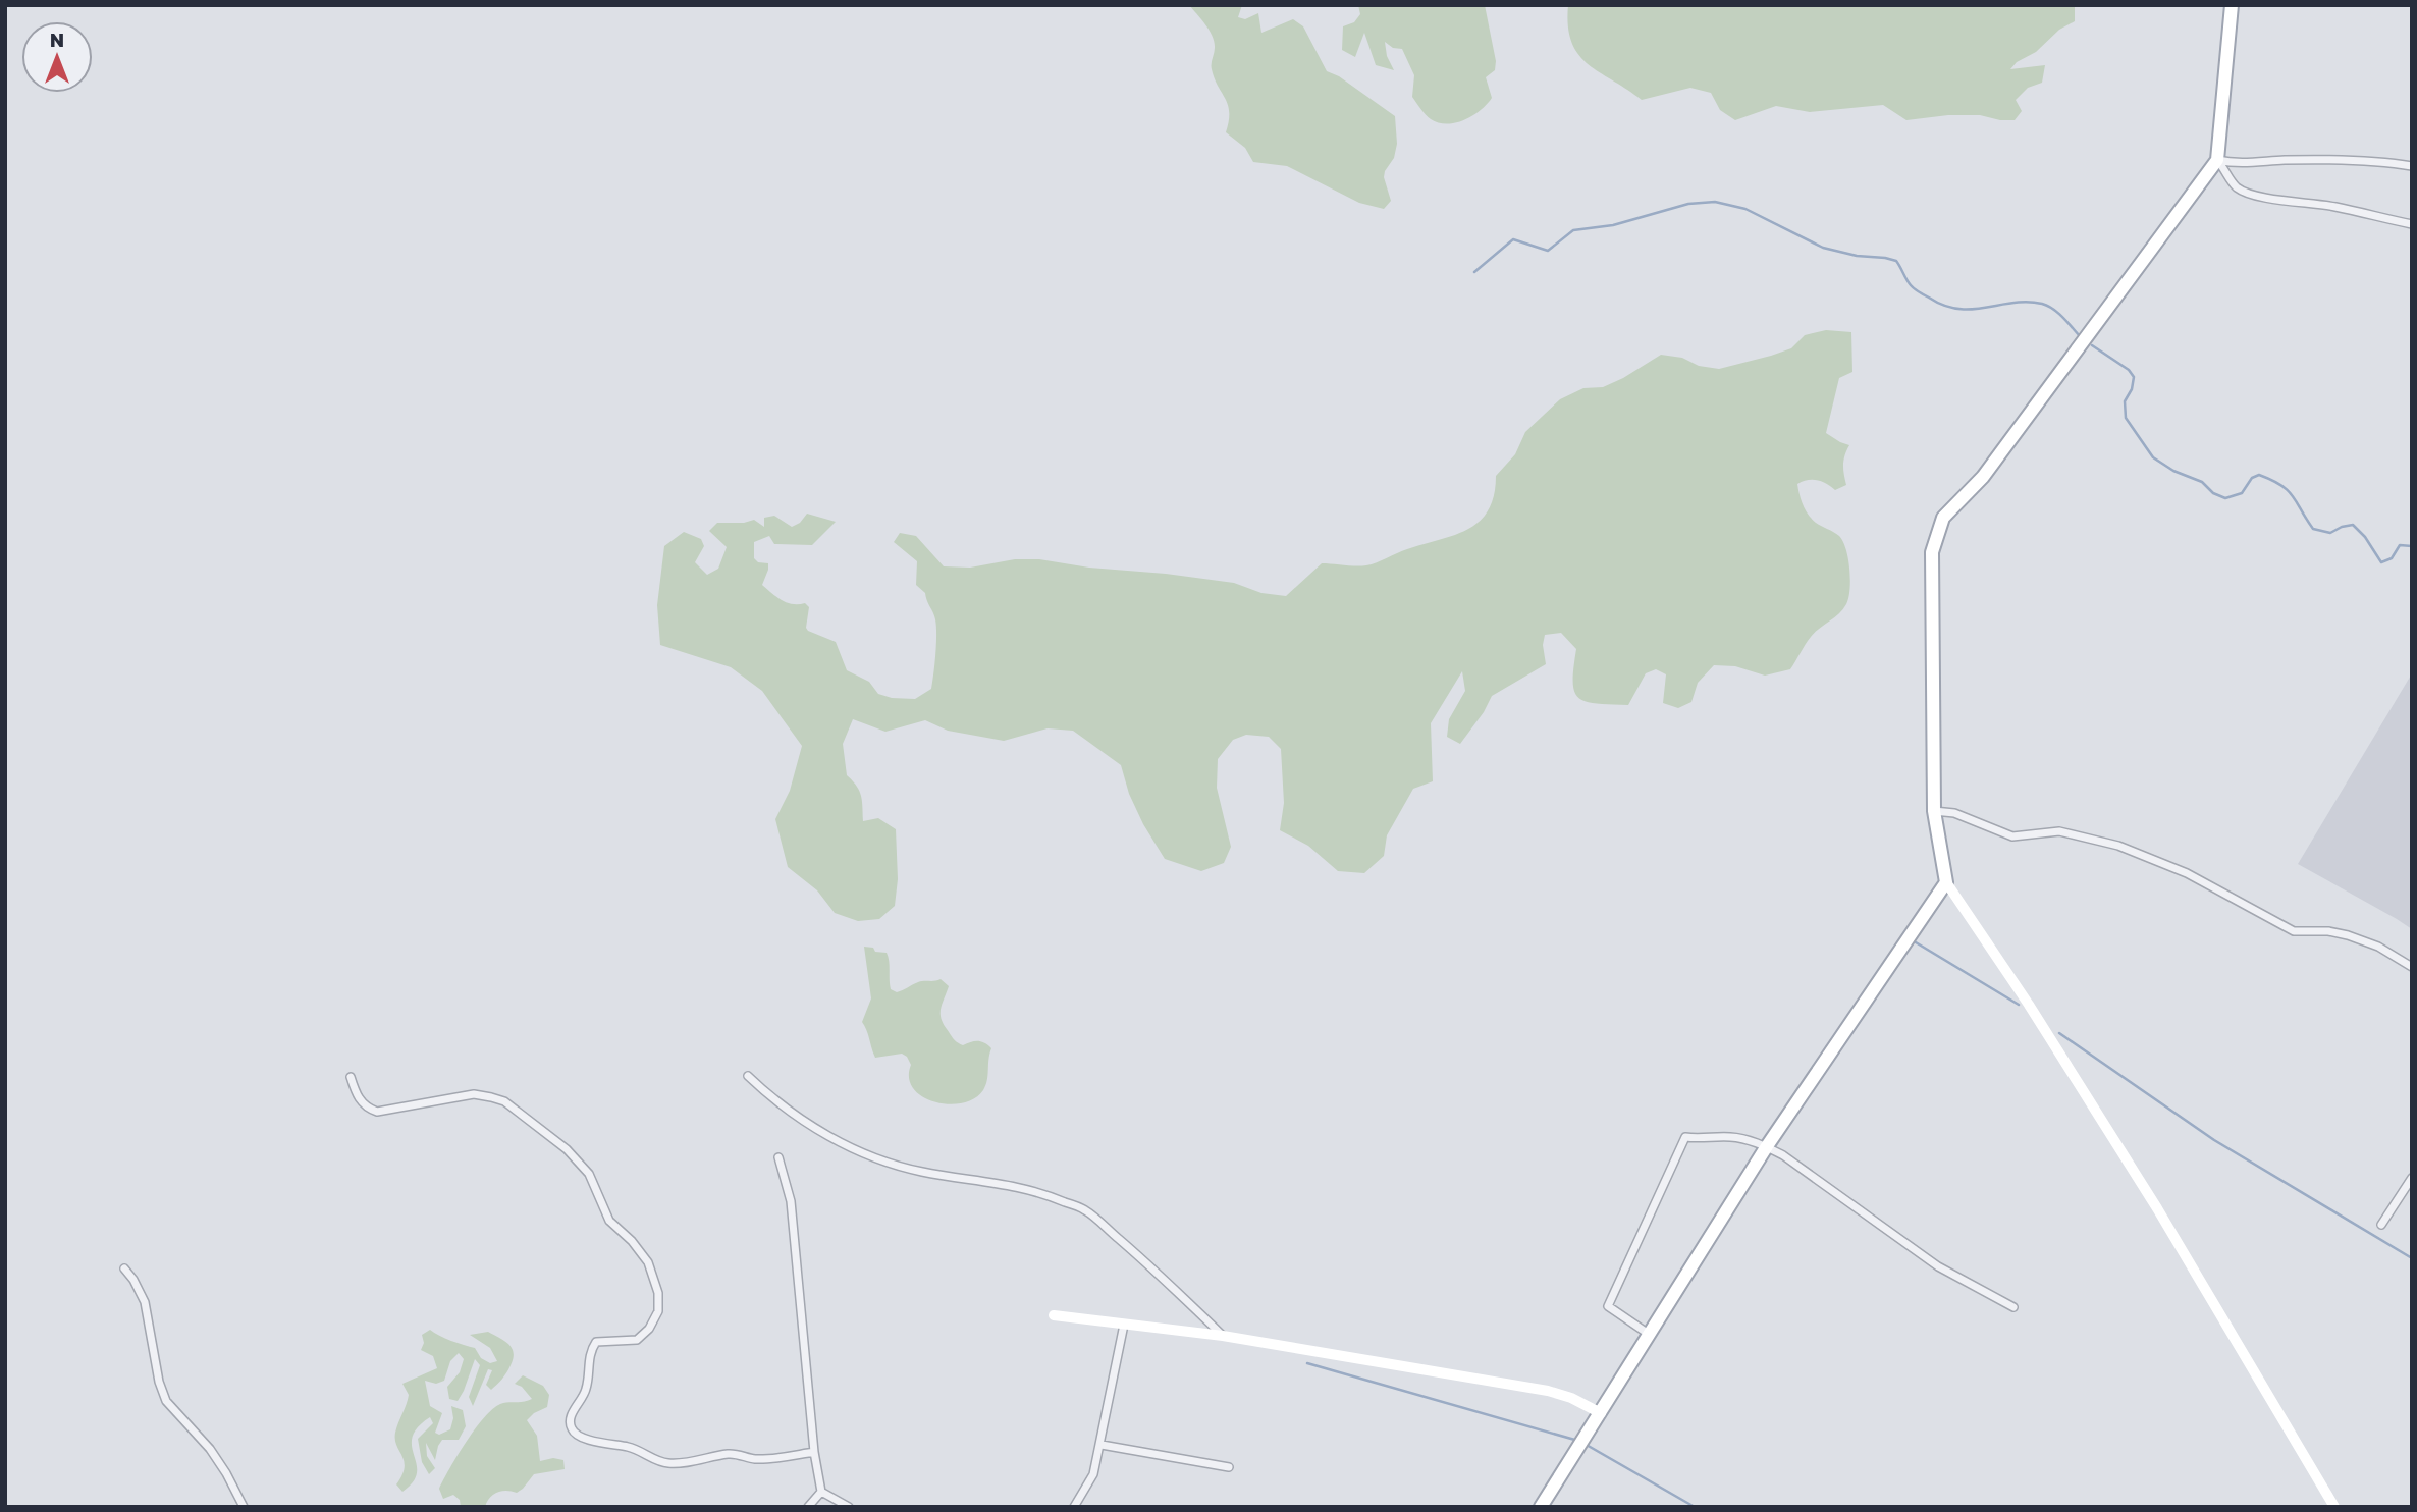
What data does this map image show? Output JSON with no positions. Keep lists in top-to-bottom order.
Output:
{
  "north": "top"
}
